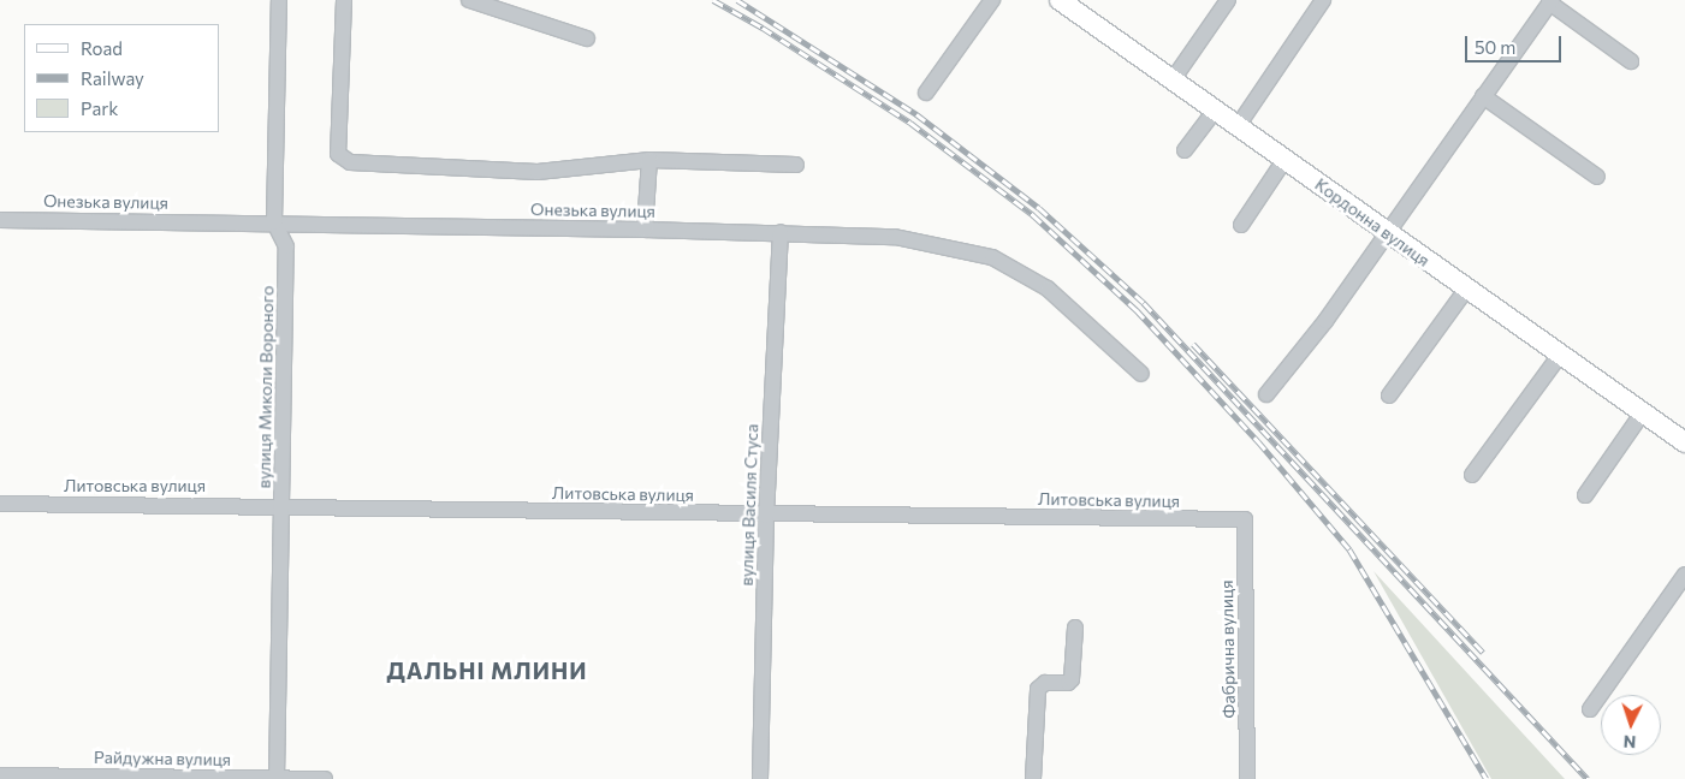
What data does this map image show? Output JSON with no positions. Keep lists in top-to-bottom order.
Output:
{
  "streets": {
    "main road": ["Кордонна вулиця"],
    "street": [
      "Онезька вулиця",
      "вулиця Миколи Вороного",
      "Литовська вулиця",
      "вулиця Василя Стуса",
      "Фабрична вулиця",
      "Райдужна вулиця"
    ]
  },
  "crossings": [
    ["Онезька вулиця", "вулиця Миколи Вороного"],
    ["Онезька вулиця", "вулиця Василя Стуса"],
    ["вулиця Миколи Вороного", "Литовська вулиця"],
    ["вулиця Миколи Вороного", "Райдужна вулиця"],
    ["Литовська вулиця", "вулиця Василя Стуса"],
    ["Литовська вулиця", "Фабрична вулиця"]
  ],
  "districts": ["ДАЛЬНІ МЛИНИ"],
  "legend": ["Road", "Railway", "Park"],
  "scale_bar": "50 m",
  "north": "bottom"
}
